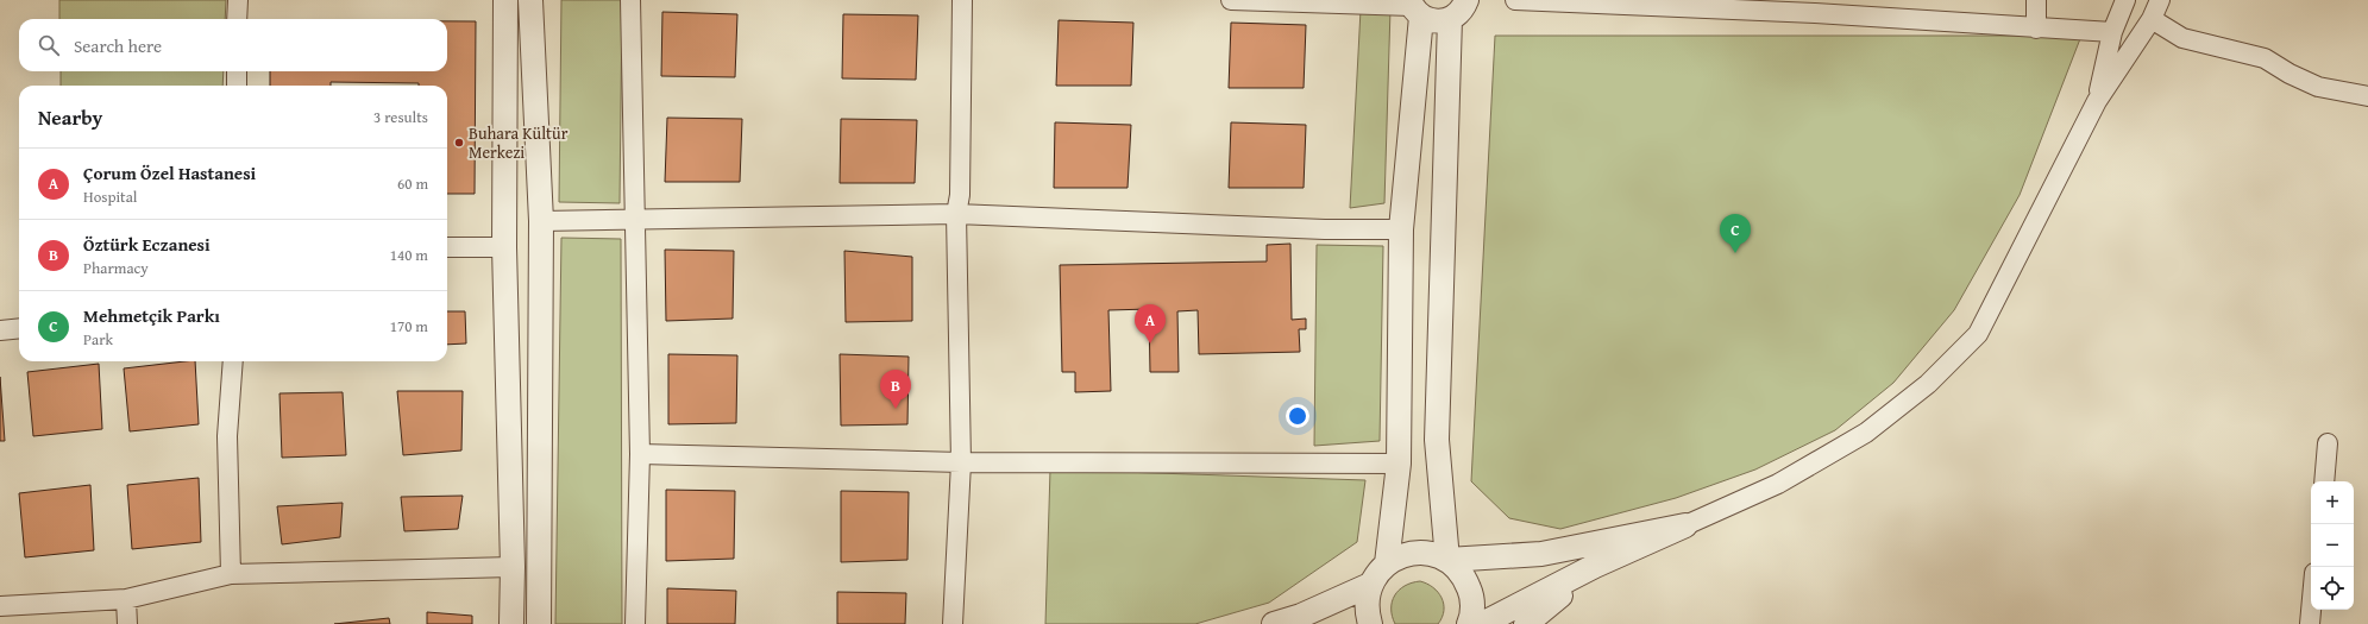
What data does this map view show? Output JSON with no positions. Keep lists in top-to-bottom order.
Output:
{
  "places": ["Buhara Kültür Merkezi"],
  "page": {
    "search": "Search here",
    "heading": ["Nearby", "3 results"],
    "list": [
      {
        "mark": "A",
        "name": "Çorum Özel Hastanesi",
        "note": "Hospital",
        "value": "60 m"
      },
      {
        "mark": "B",
        "name": "Öztürk Eczanesi",
        "note": "Pharmacy",
        "value": "140 m"
      },
      {
        "mark": "C",
        "name": "Mehmetçik Parkı",
        "note": "Park",
        "value": "170 m"
      }
    ],
    "pins": ["C", "A", "B"],
    "map_buttons": ["+", "−"]
  }
}
